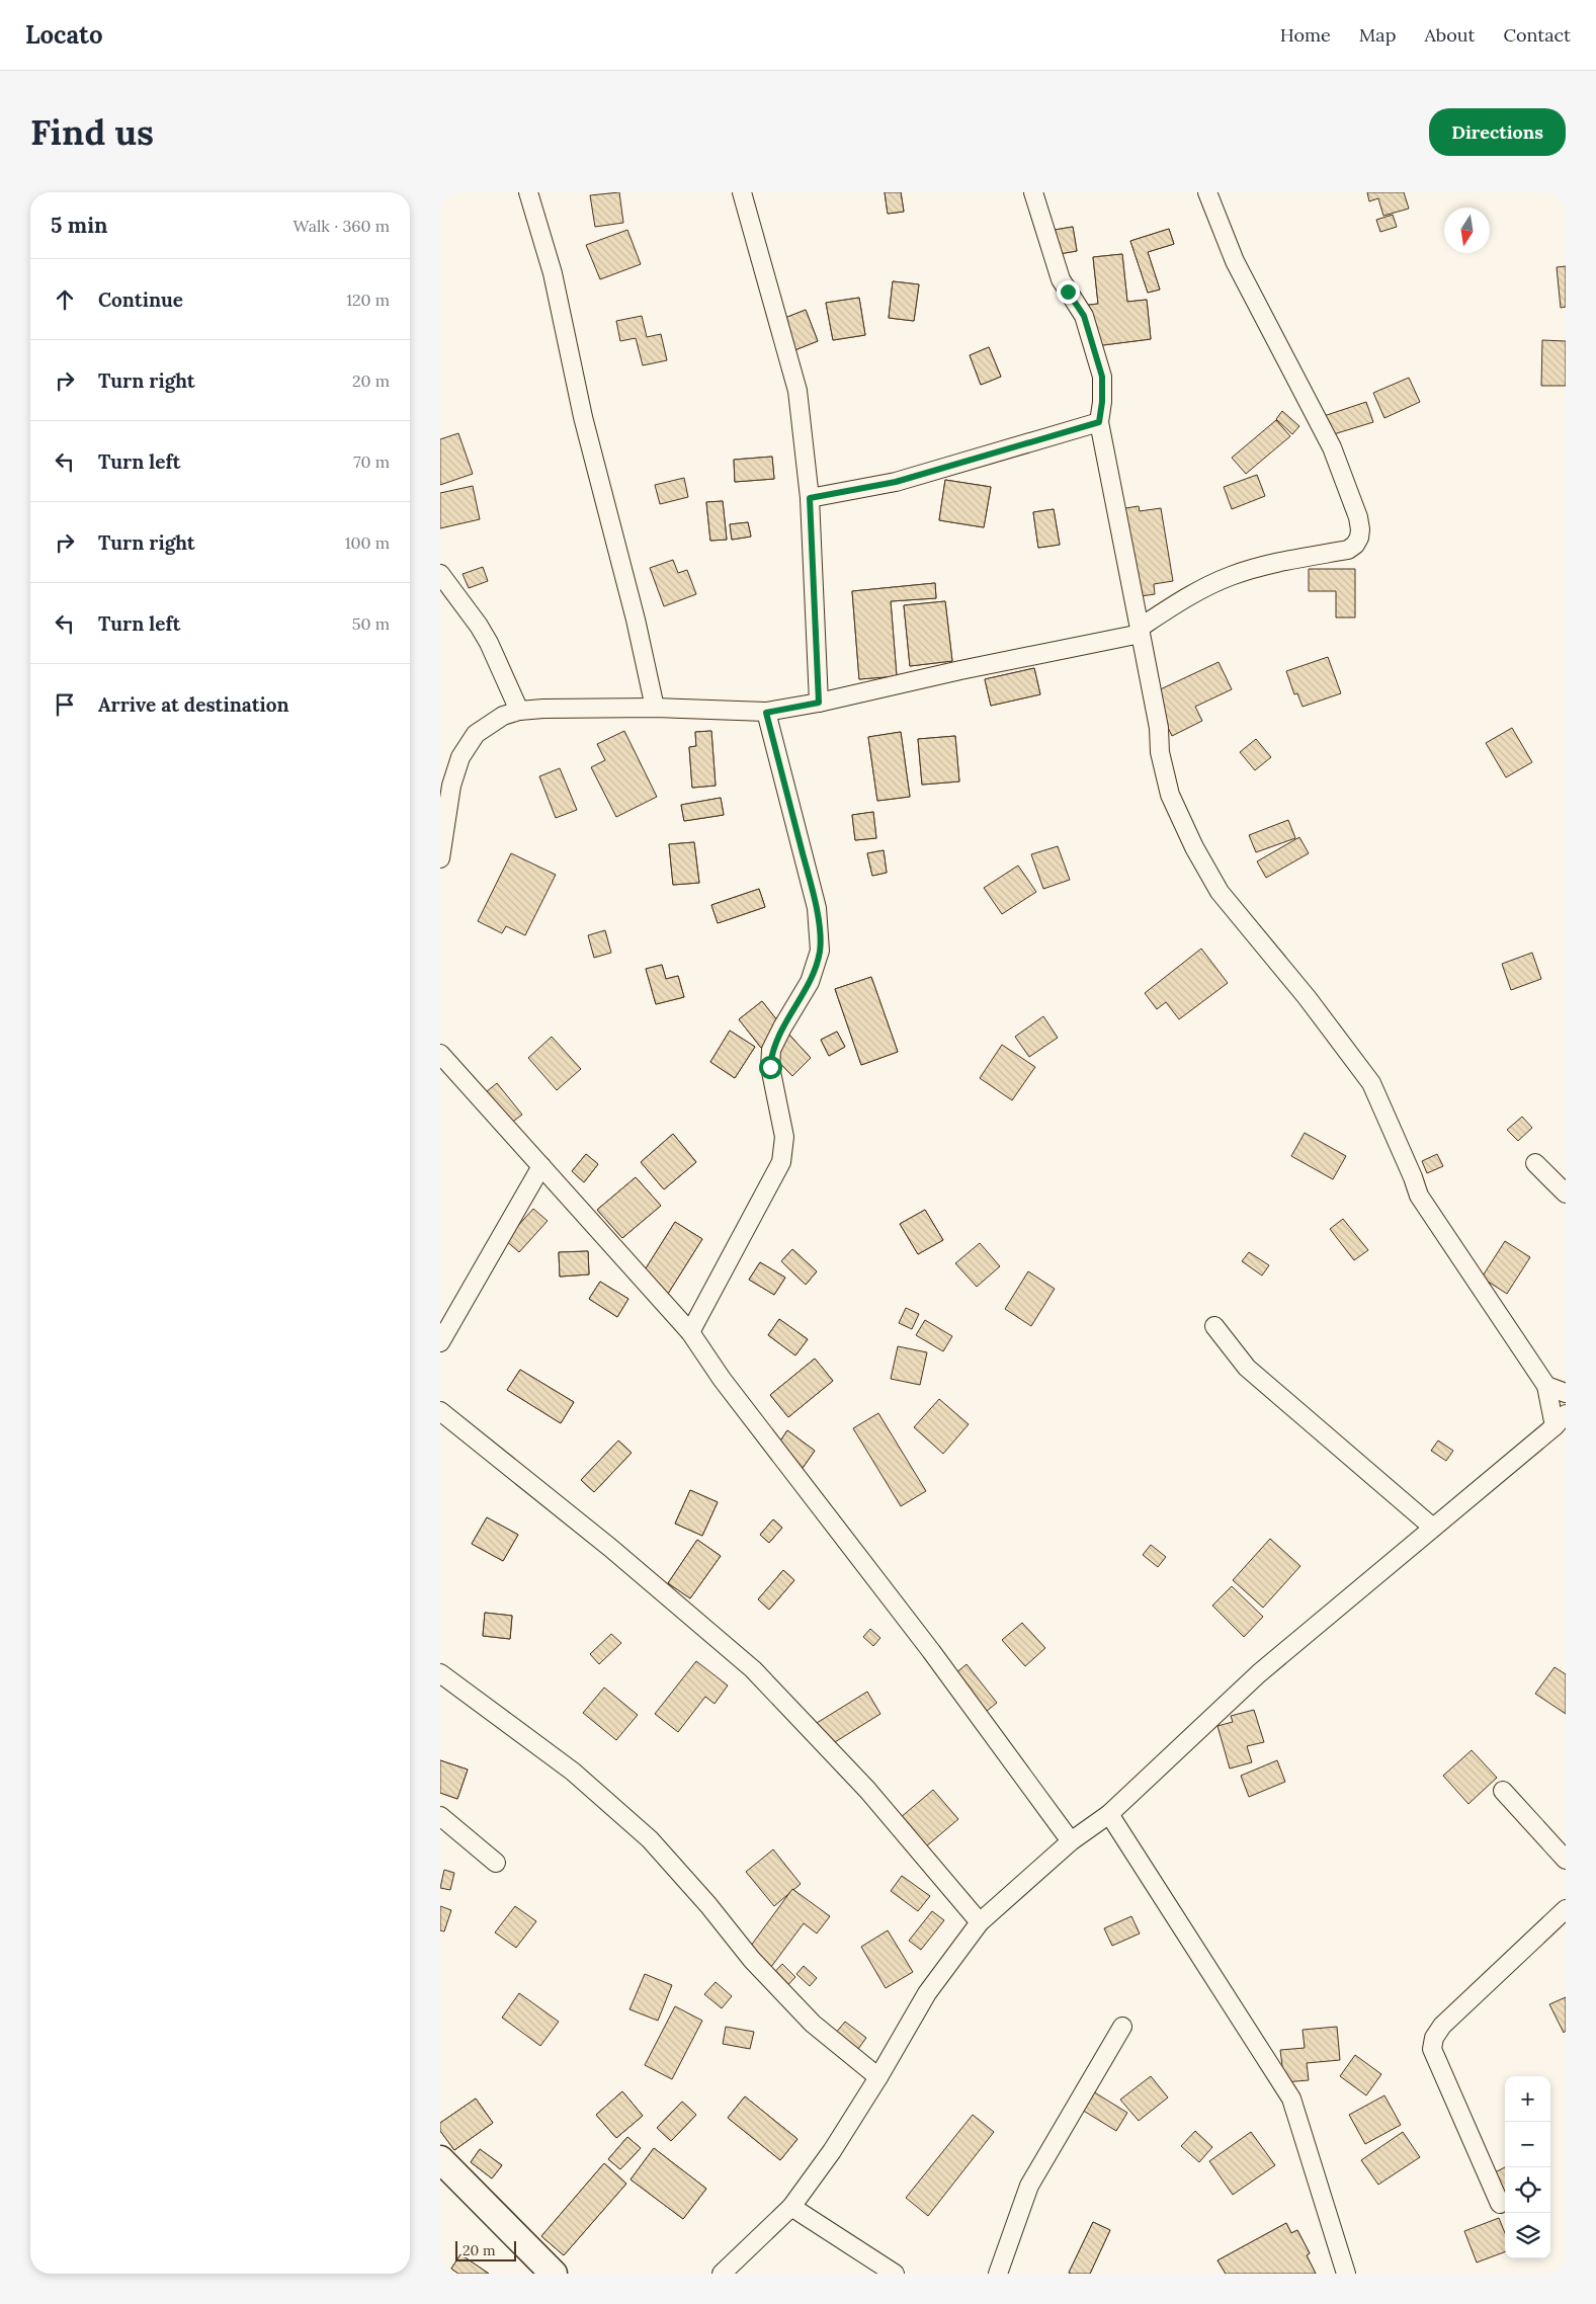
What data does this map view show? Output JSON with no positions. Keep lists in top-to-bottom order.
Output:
{
  "scale_bar": "20 m",
  "north": "bottom",
  "page": {
    "header": "Locato",
    "nav": [
      "Home",
      "Map",
      "About",
      "Contact"
    ],
    "buttons": "Directions",
    "title": "Find us",
    "heading": ["5 min", "Walk · 360 m"],
    "list": [
      ["Continue", "120 m"],
      ["Turn right", "20 m"],
      ["Turn left", "70 m"],
      ["Turn right", "100 m"],
      ["Turn left", "50 m"],
      "Arrive at destination"
    ],
    "map_buttons": ["+", "−"],
    "scale": "20 m"
  }
}
